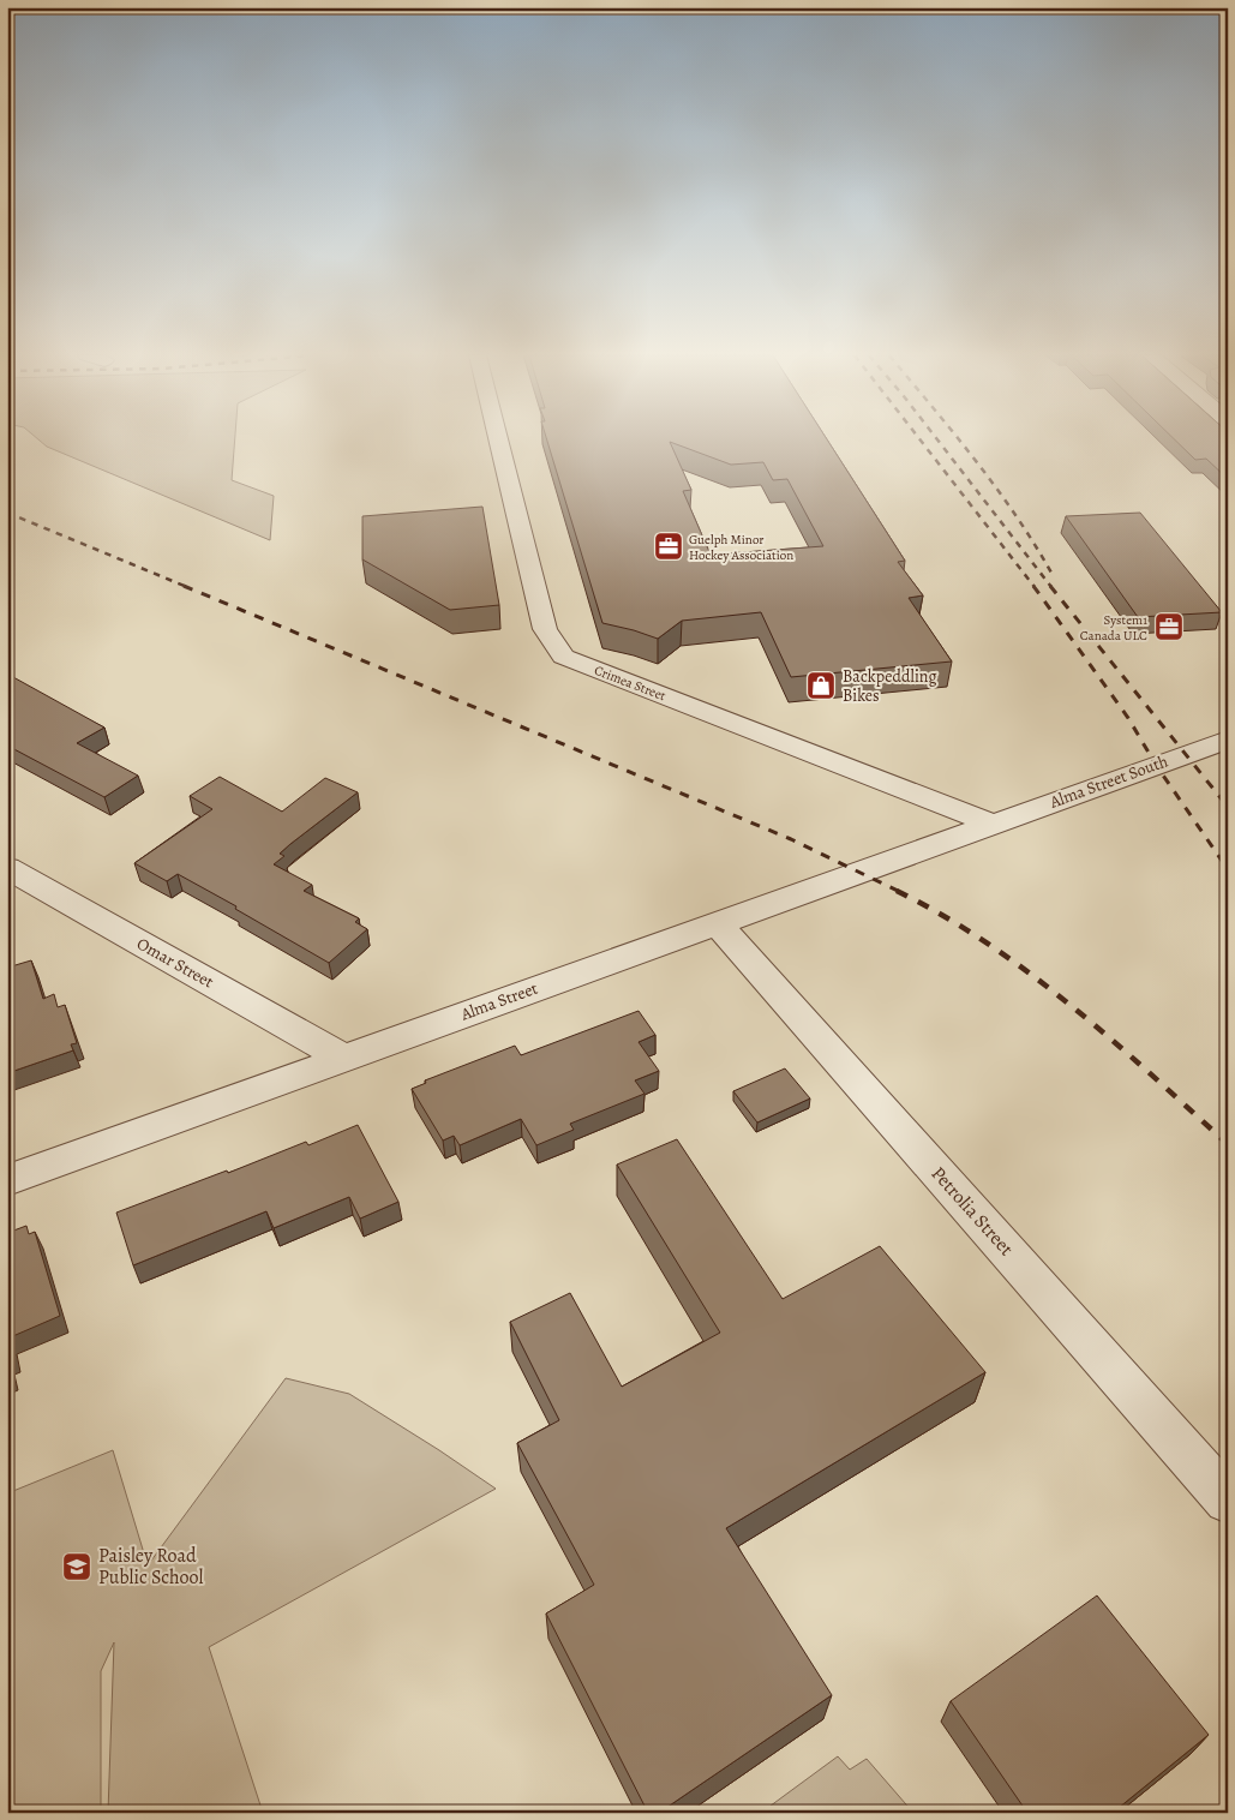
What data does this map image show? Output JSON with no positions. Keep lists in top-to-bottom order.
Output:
{
  "streets": {
    "street": [
      "Crimea Street",
      "Alma Street South",
      "Omar Street",
      "Alma Street",
      "Petrolia Street"
    ]
  },
  "crossings": [
    ["Crimea Street", "Alma Street South"],
    ["Crimea Street", "Alma Street"],
    ["Alma Street South", "Alma Street"],
    ["Omar Street", "Alma Street"],
    ["Alma Street", "Petrolia Street"]
  ],
  "places": {
    "office": ["Guelph Minor Hockey Association", "System1 Canada ULC"],
    "shop": ["Backpeddling Bikes"],
    "school or university": ["Paisley Road Public School"]
  }
}
